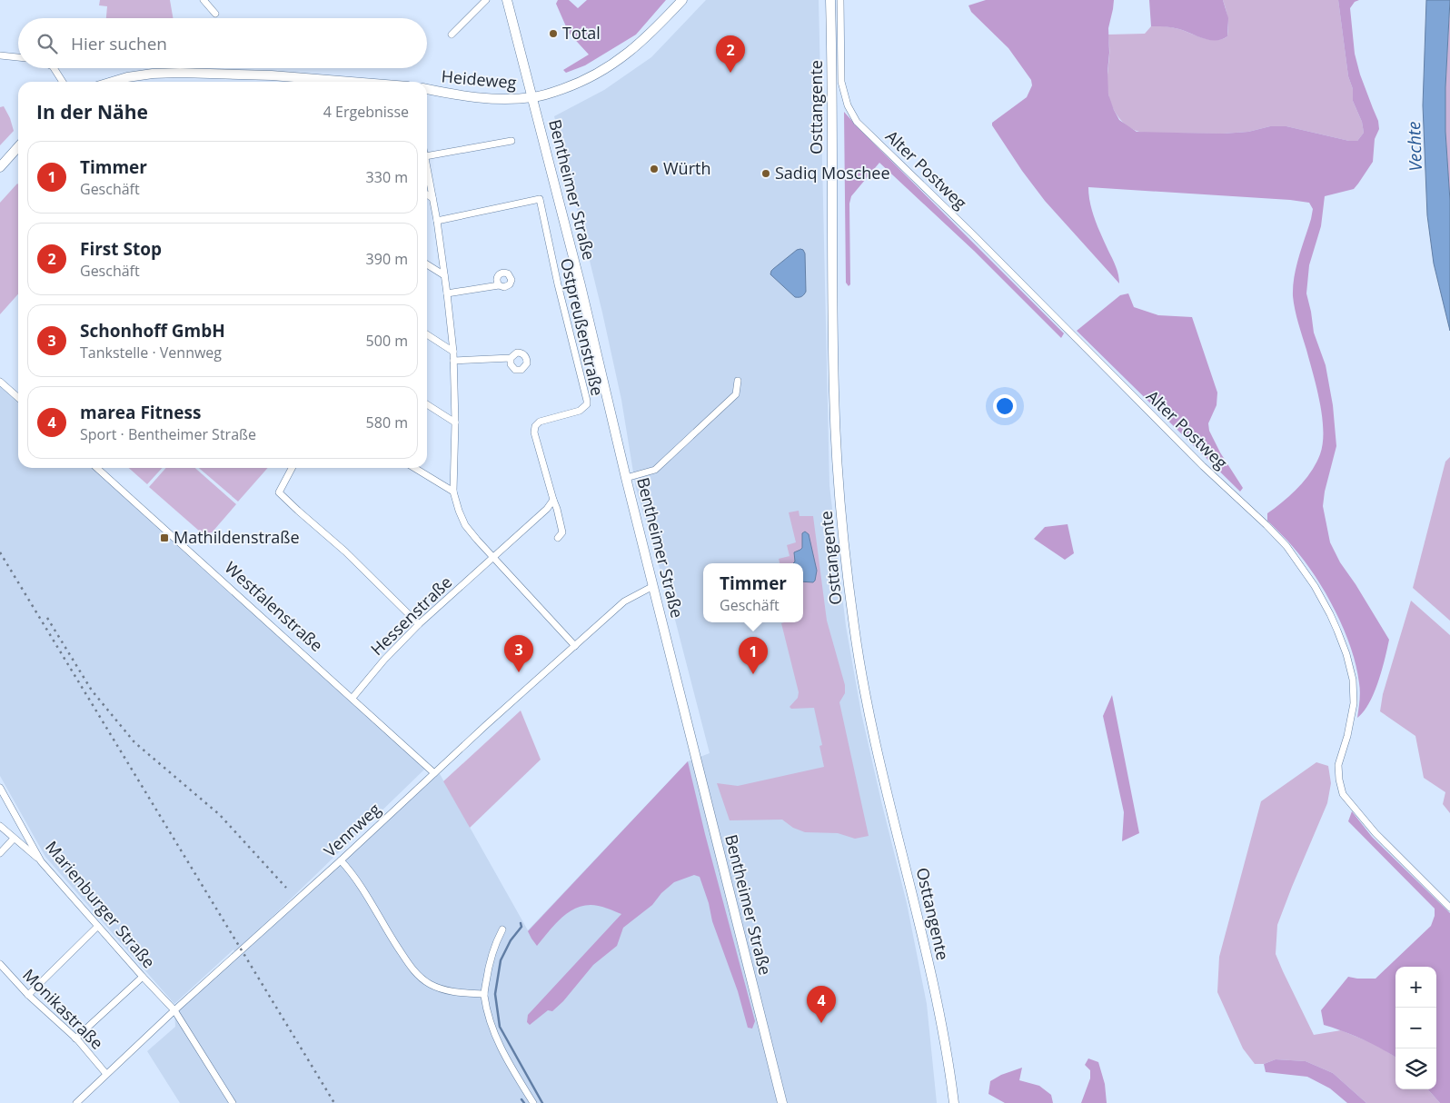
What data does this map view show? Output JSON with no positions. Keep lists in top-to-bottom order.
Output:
{
  "streets": {
    "street": [
      "Heideweg",
      "Osttangente",
      "Alter Postweg",
      "Bentheimer Straße",
      "Ostpreußenstraße",
      "Westfalenstraße",
      "Hessenstraße",
      "Vennweg",
      "Marienburger Straße",
      "Monikastraße"
    ]
  },
  "crossings": [
    ["Heideweg", "Bentheimer Straße"],
    ["Bentheimer Straße", "Vennweg"],
    ["Westfalenstraße", "Hessenstraße"],
    ["Westfalenstraße", "Vennweg"],
    ["Vennweg", "Marienburger Straße"],
    ["Vennweg", "Monikastraße"]
  ],
  "water": ["Vechte"],
  "places": {
    "other": ["Total", "Würth", "Sadiq Moschee"],
    "transit": ["Mathildenstraße"]
  },
  "page": {
    "search": "Hier suchen",
    "pins": [
      "2",
      "3",
      "1",
      "4"
    ],
    "heading": ["In der Nähe", "4 Ergebnisse"],
    "list": [
      {
        "mark": "1",
        "name": "Timmer",
        "note": "Geschäft",
        "value": "330 m"
      },
      {
        "mark": "2",
        "name": "First Stop",
        "note": "Geschäft",
        "value": "390 m"
      },
      {
        "mark": "3",
        "name": "Schonhoff GmbH",
        "note": "Tankstelle · Vennweg",
        "value": "500 m"
      },
      {
        "mark": "4",
        "name": "marea Fitness",
        "note": "Sport · Bentheimer Straße",
        "value": "580 m"
      }
    ],
    "popup": ["Timmer", "Geschäft"],
    "map_buttons": ["+", "−"]
  }
}
